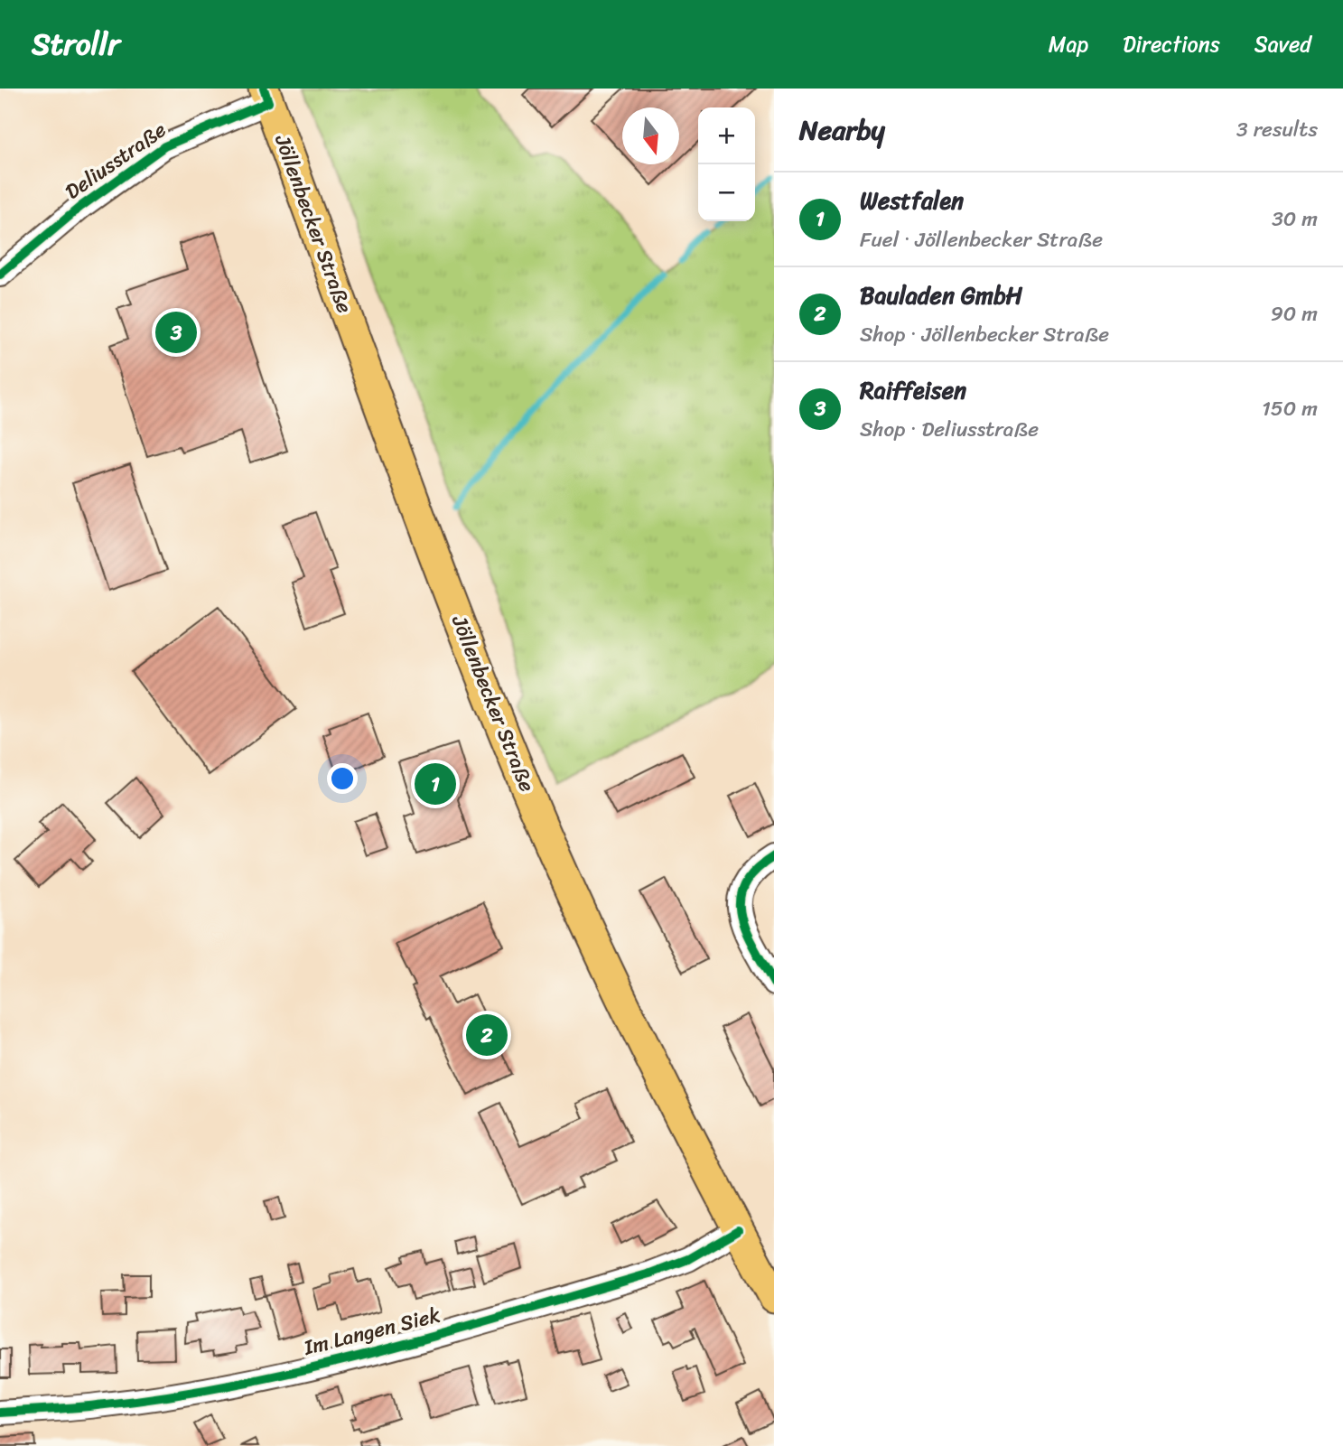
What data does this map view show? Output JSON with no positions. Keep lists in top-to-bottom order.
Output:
{
  "streets": {
    "main road": ["Jöllenbecker Straße"],
    "street": ["Deliusstraße", "Im Langen Siek"]
  },
  "crossings": [
    ["Deliusstraße", "Jöllenbecker Straße"],
    ["Jöllenbecker Straße", "Im Langen Siek"]
  ],
  "north": "bottom",
  "page": {
    "header": "Strollr",
    "nav": ["Map", "Directions", "Saved"],
    "heading": ["Nearby", "3 results"],
    "map_buttons": ["+", "−"],
    "list": [
      {
        "mark": "1",
        "name": "Westfalen",
        "note": "Fuel · Jöllenbecker Straße",
        "value": "30 m"
      },
      {
        "mark": "2",
        "name": "Bauladen GmbH",
        "note": "Shop · Jöllenbecker Straße",
        "value": "90 m"
      },
      {
        "mark": "3",
        "name": "Raiffeisen",
        "note": "Shop · Deliusstraße",
        "value": "150 m"
      }
    ],
    "pins": ["3", "1", "2"]
  }
}
